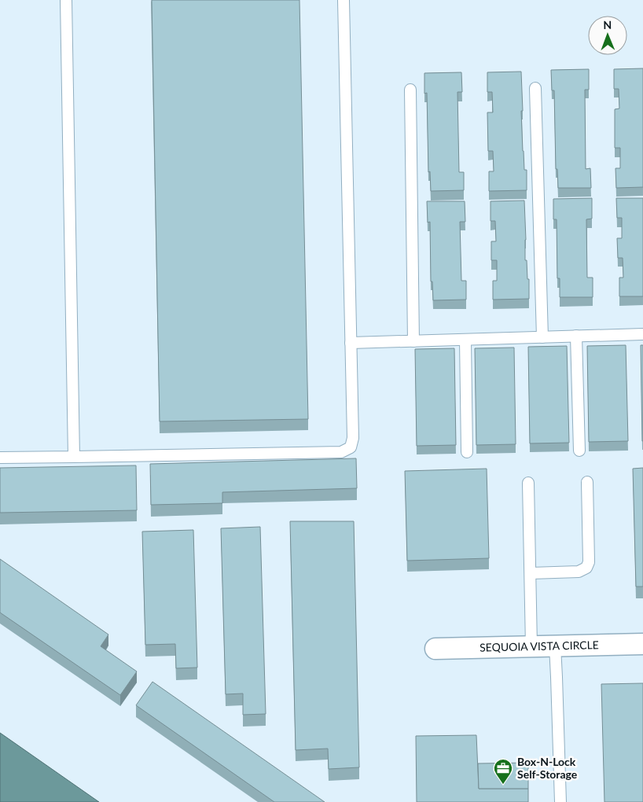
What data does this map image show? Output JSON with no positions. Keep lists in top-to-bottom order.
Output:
{
  "streets": {
    "street": ["SEQUOIA VISTA CIRCLE"]
  },
  "places": {
    "office": ["Box-N-Lock Self-Storage"]
  },
  "north": "top"
}
